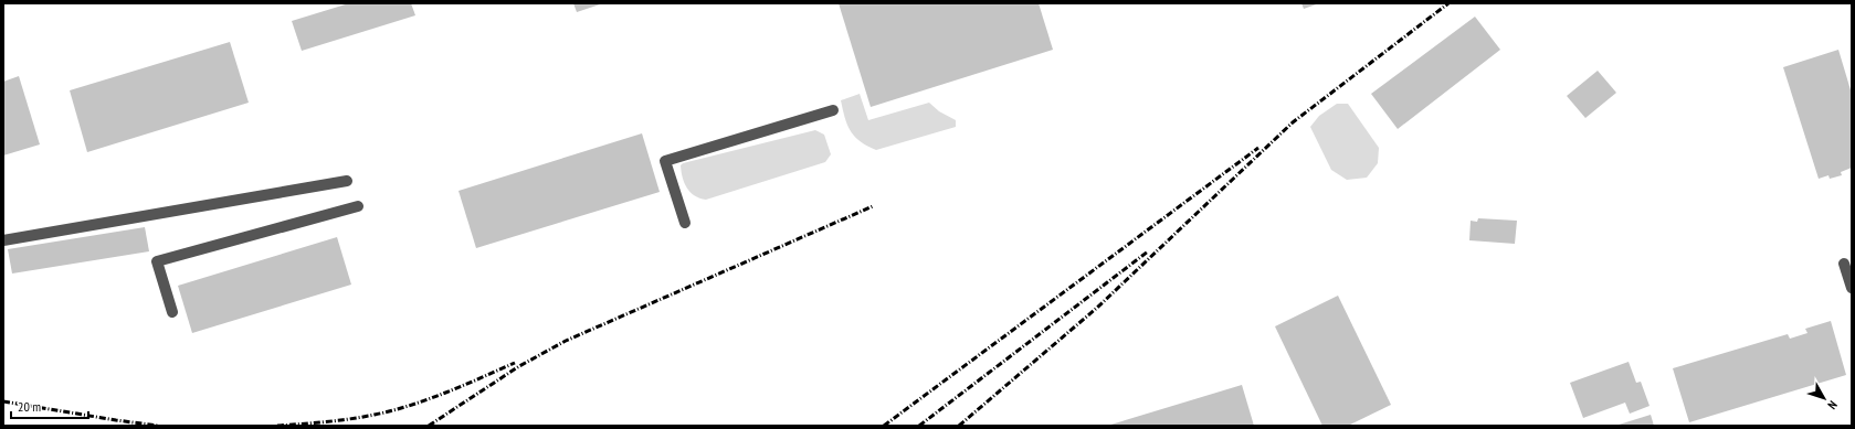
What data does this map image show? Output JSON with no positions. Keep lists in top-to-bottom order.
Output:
{
  "scale_bar": "20 m",
  "north": "bottom right"
}
